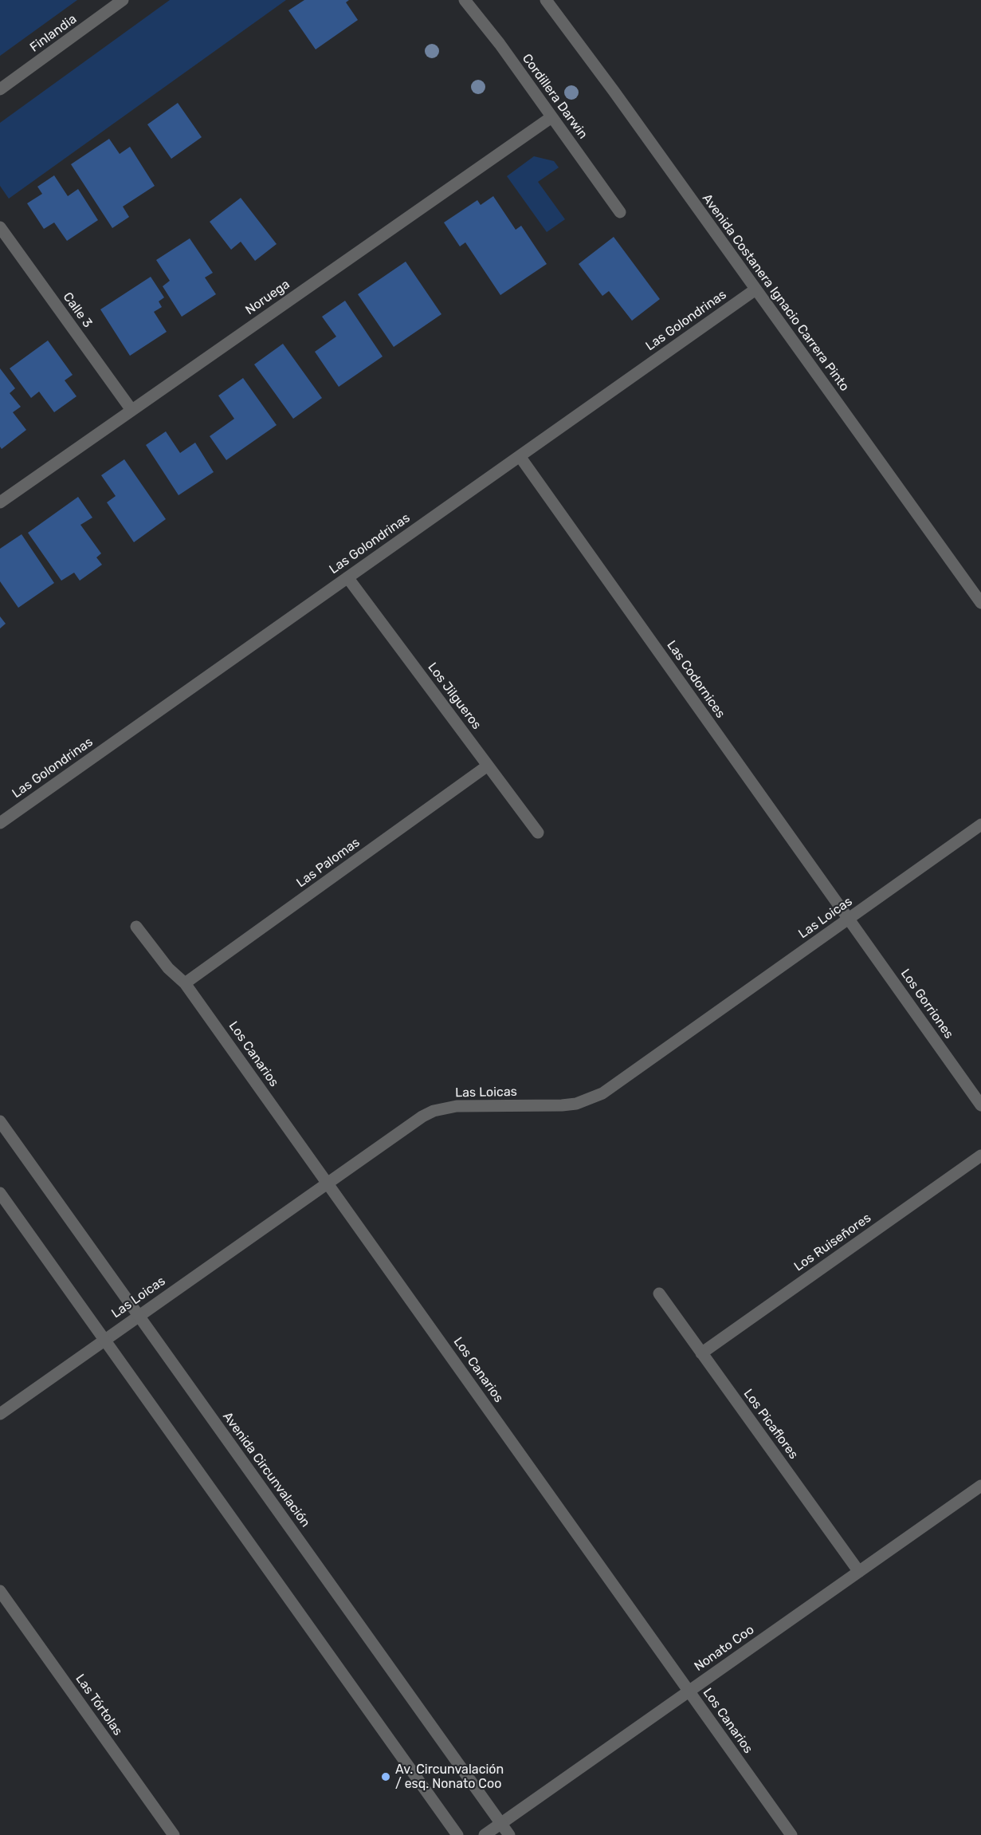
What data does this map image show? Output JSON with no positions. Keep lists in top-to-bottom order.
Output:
{
  "streets": {
    "street": [
      "Finlandia",
      "Cordillera Darwin",
      "Avenida Costanera Ignacio Carrera Pinto",
      "Noruega",
      "Calle 3",
      "Las Golondrinas",
      "Las Codornices",
      "Los Jilgueros",
      "Las Palomas",
      "Las Loicas",
      "Los Gorriones",
      "Los Canarios",
      "Los Ruiseñores",
      "Los Picaflores",
      "Avenida Circunvalación",
      "Nonato Coo",
      "Las Tórtolas"
    ]
  },
  "crossings": [
    ["Cordillera Darwin", "Noruega"],
    ["Avenida Costanera Ignacio Carrera Pinto", "Las Golondrinas"],
    ["Noruega", "Calle 3"],
    ["Las Golondrinas", "Las Codornices"],
    ["Las Golondrinas", "Los Jilgueros"],
    ["Las Codornices", "Las Loicas"],
    ["Las Codornices", "Los Gorriones"],
    ["Los Jilgueros", "Las Palomas"],
    ["Las Palomas", "Los Canarios"],
    ["Las Loicas", "Los Gorriones"],
    ["Las Loicas", "Los Canarios"],
    ["Las Loicas", "Avenida Circunvalación"],
    ["Los Canarios", "Nonato Coo"],
    ["Los Ruiseñores", "Los Picaflores"],
    ["Los Picaflores", "Nonato Coo"],
    ["Avenida Circunvalación", "Nonato Coo"]
  ],
  "places": ["Av. Circunvalación / esq. Nonato Coo"]
}
